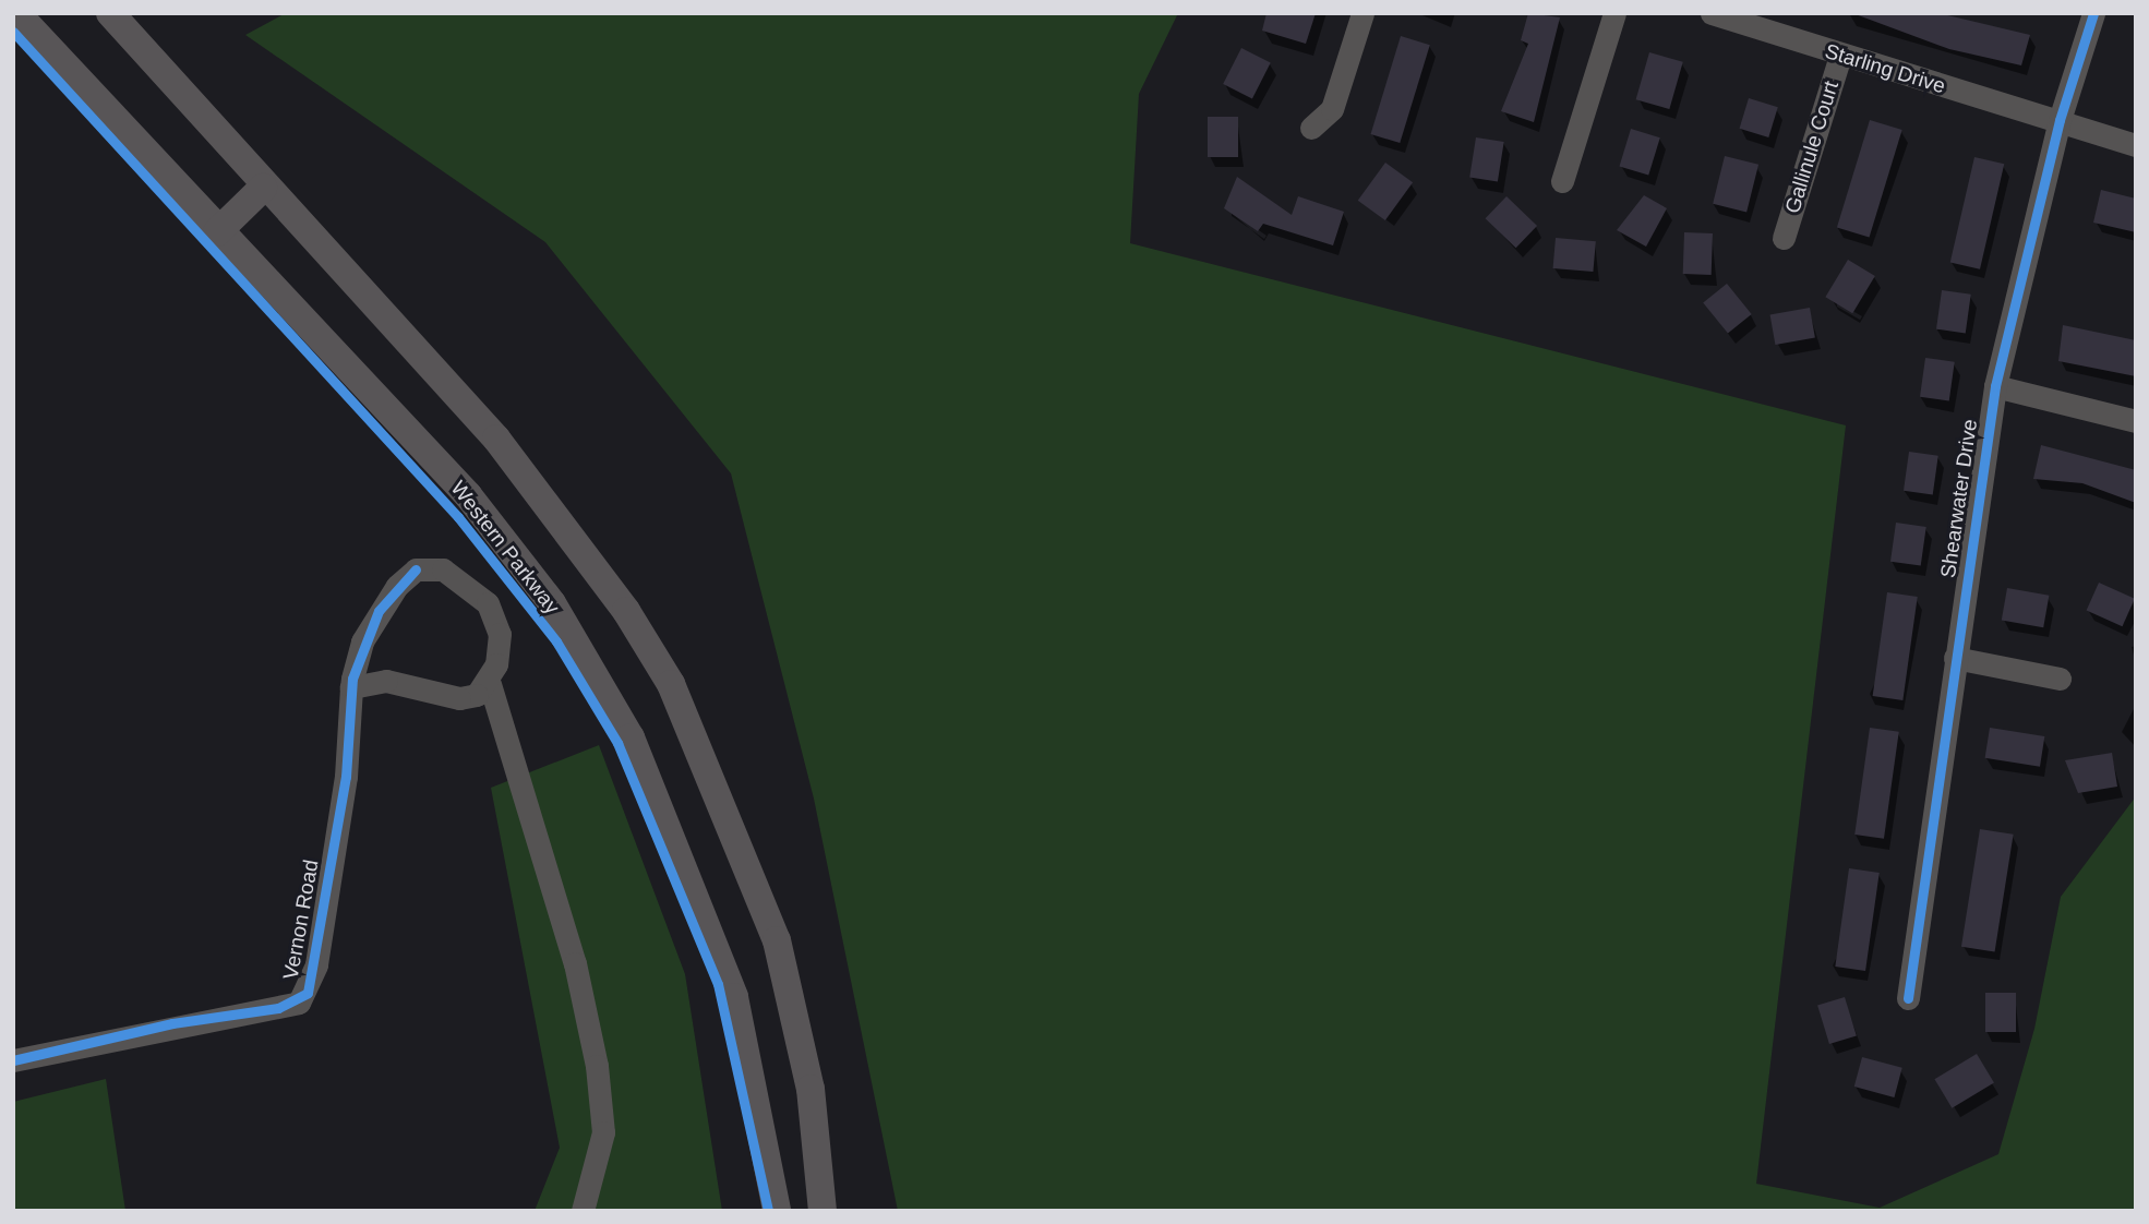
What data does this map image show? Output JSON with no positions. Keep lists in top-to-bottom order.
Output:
{
  "streets": {
    "main road": ["Western Parkway"],
    "street": [
      "Starling Drive",
      "Gallinule Court",
      "Shearwater Drive",
      "Vernon Road"
    ]
  },
  "crossings": [
    ["Starling Drive", "Gallinule Court"],
    ["Starling Drive", "Shearwater Drive"]
  ]
}
